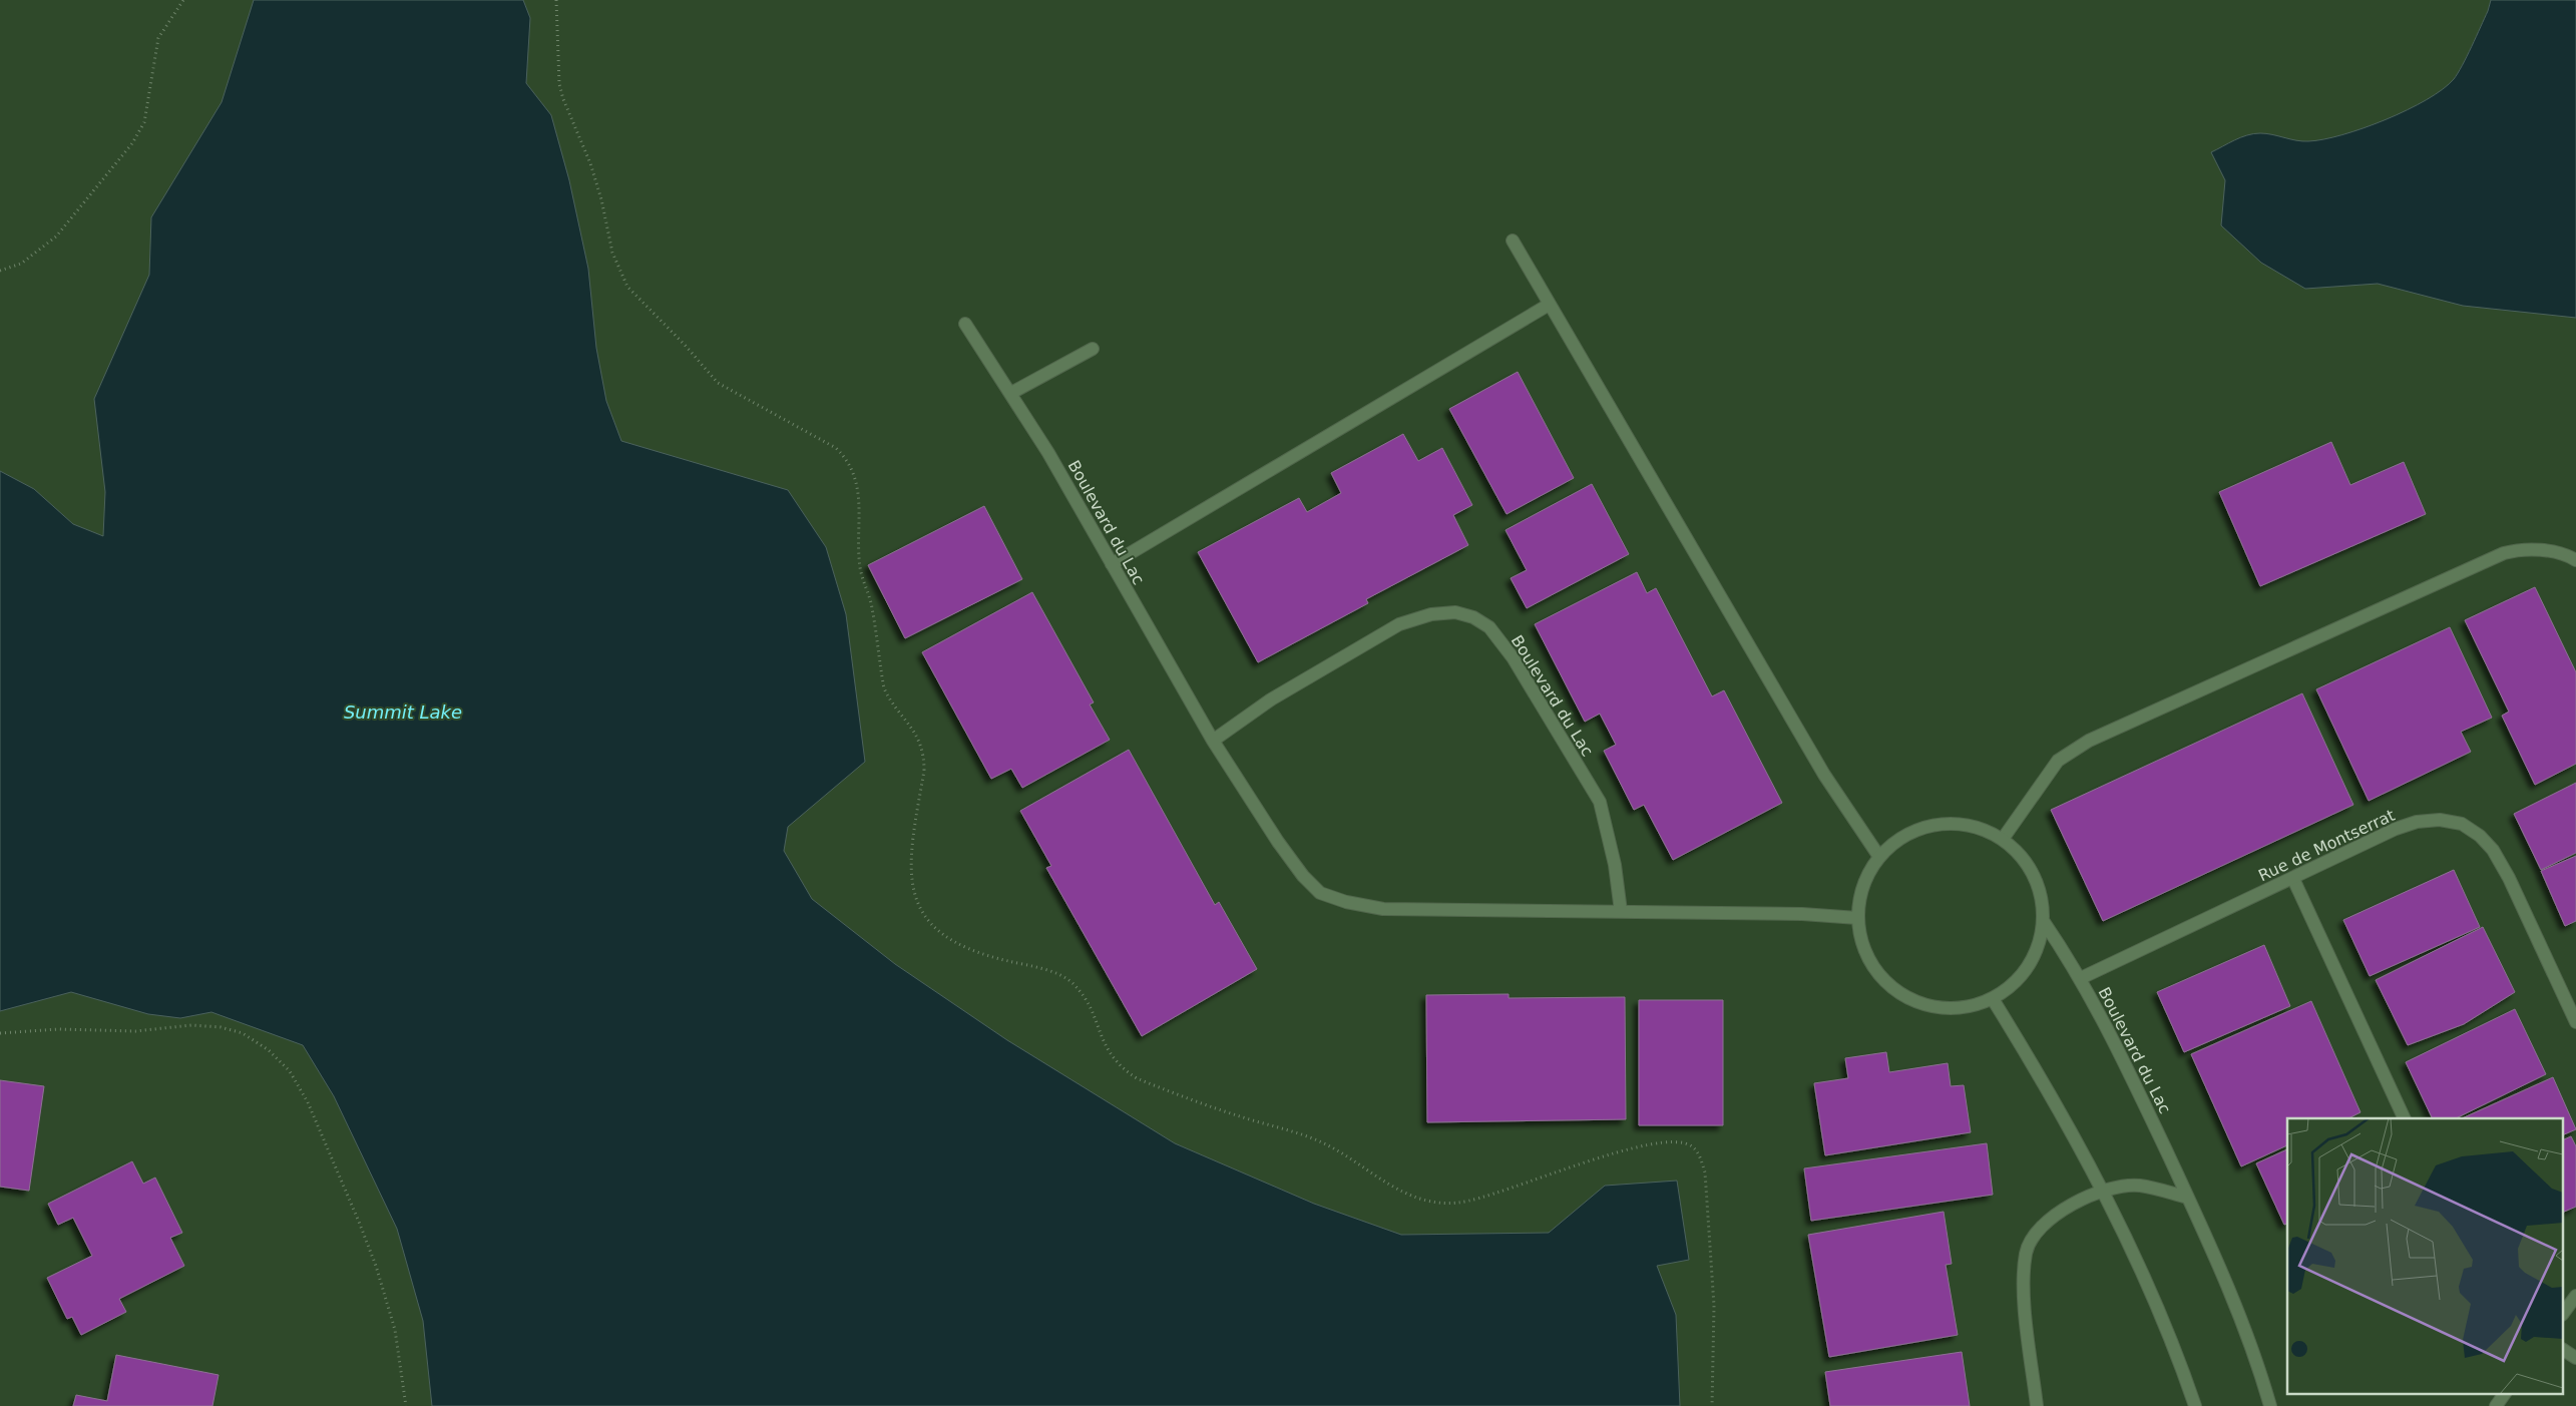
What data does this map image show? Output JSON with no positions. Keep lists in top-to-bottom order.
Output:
{
  "streets": {
    "street": ["Boulevard du Lac", "Rue de Montserrat"]
  },
  "crossings": [
    ["Boulevard du Lac", "Rue de Montserrat"]
  ],
  "water": ["Summit Lake"]
}
